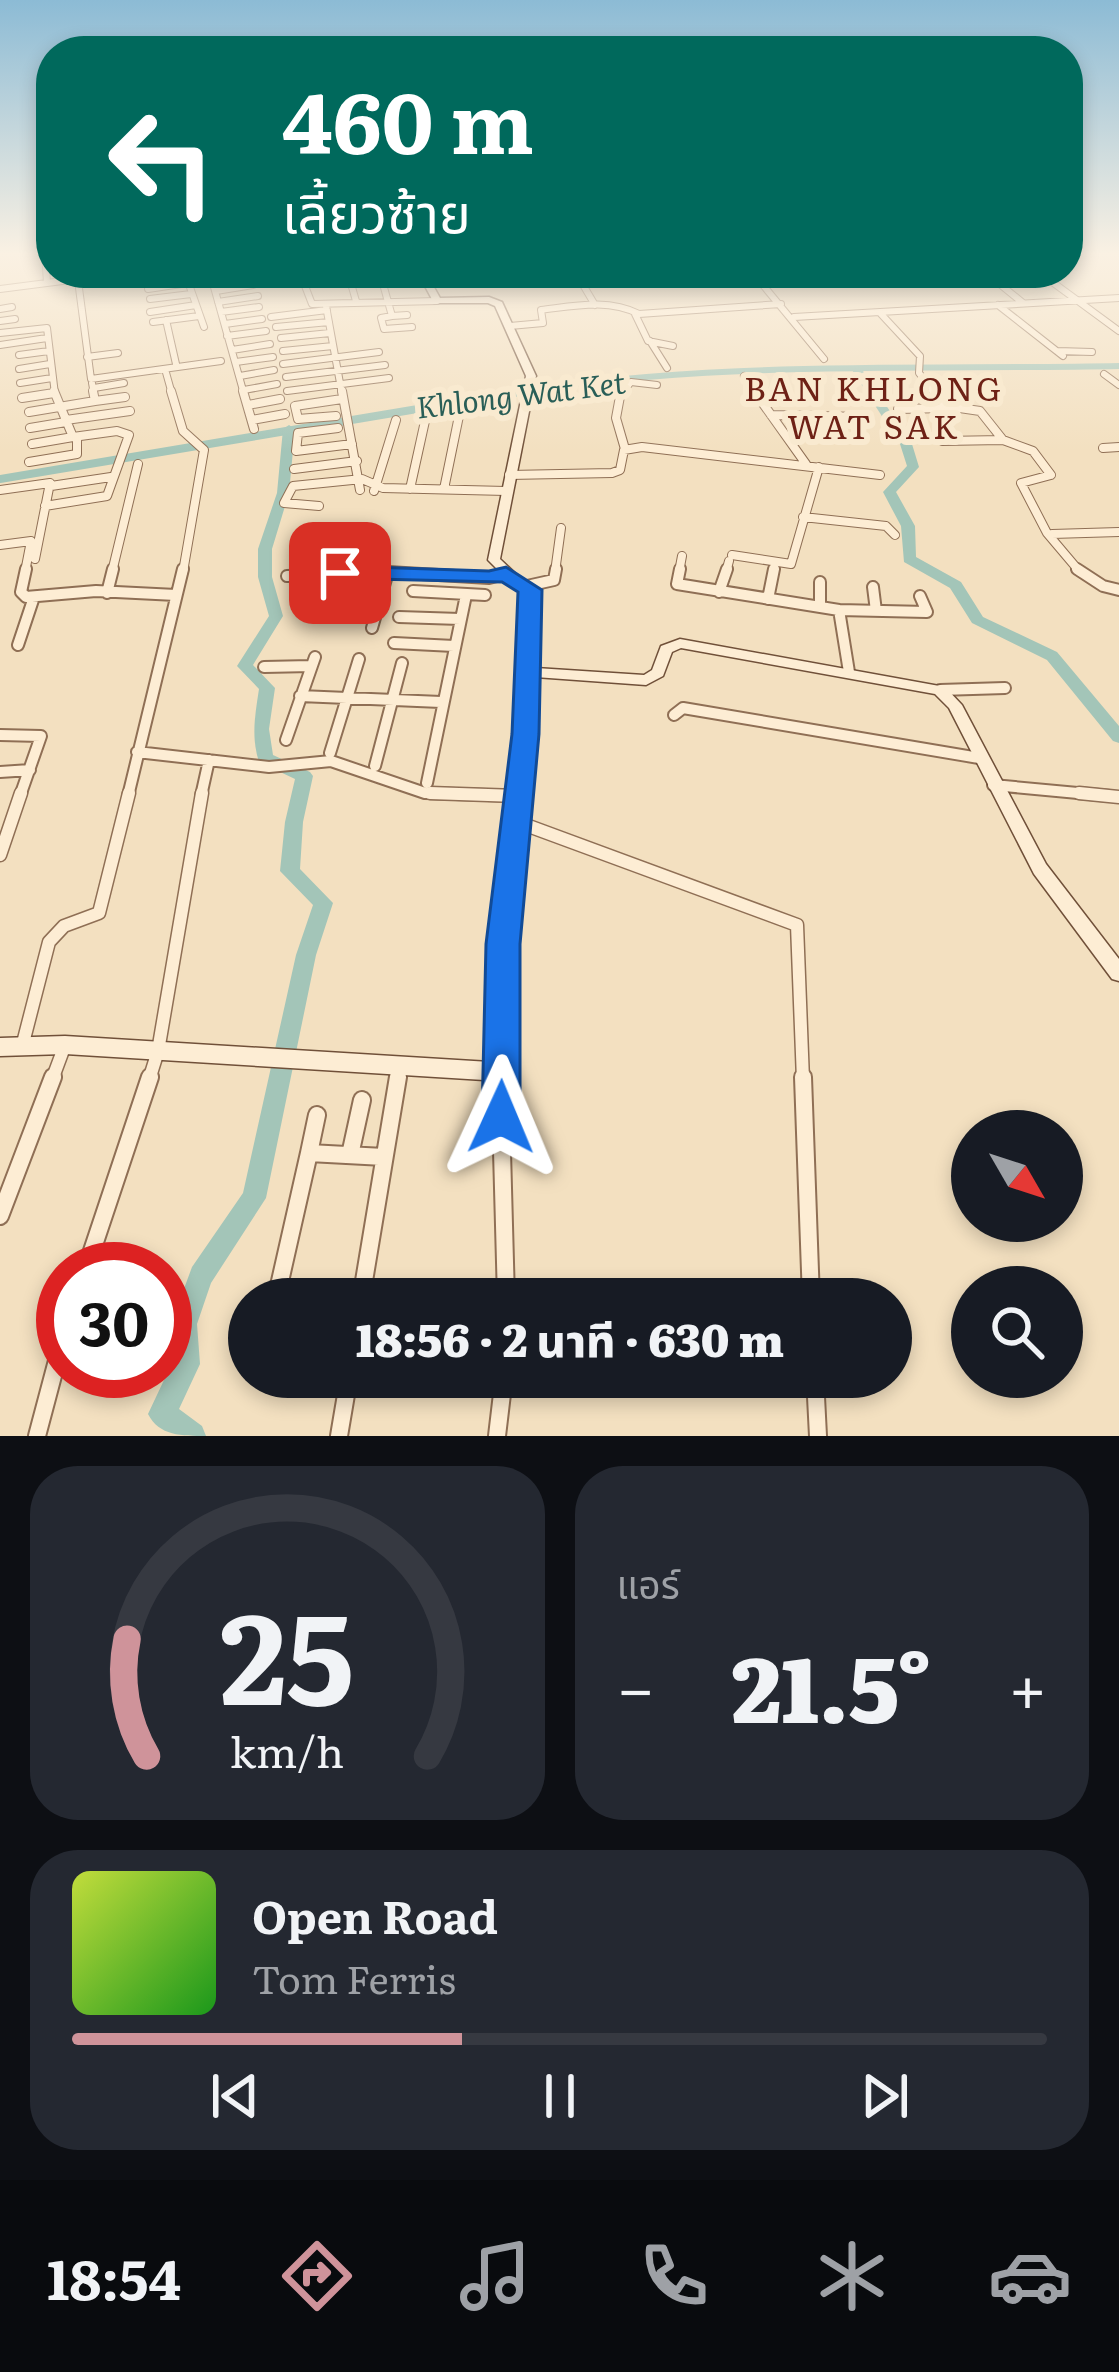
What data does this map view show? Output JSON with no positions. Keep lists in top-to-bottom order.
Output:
{
  "districts": ["BAN KHLONG WAT SAK"],
  "water": ["Khlong Wat Ket"],
  "north": "bottom right",
  "page": {
    "turn": ["460 m", "เลี้ยวซ้าย"],
    "limit": "30",
    "trip": "18:56 · 2 นาที · 630 m",
    "tile": "แอร์",
    "heat": ["−", "21.5°", "+"],
    "song": ["Open Road", "Tom Ferris"],
    "tabs": "18:54",
    "gauge": ["25", "km/h"]
  }
}
